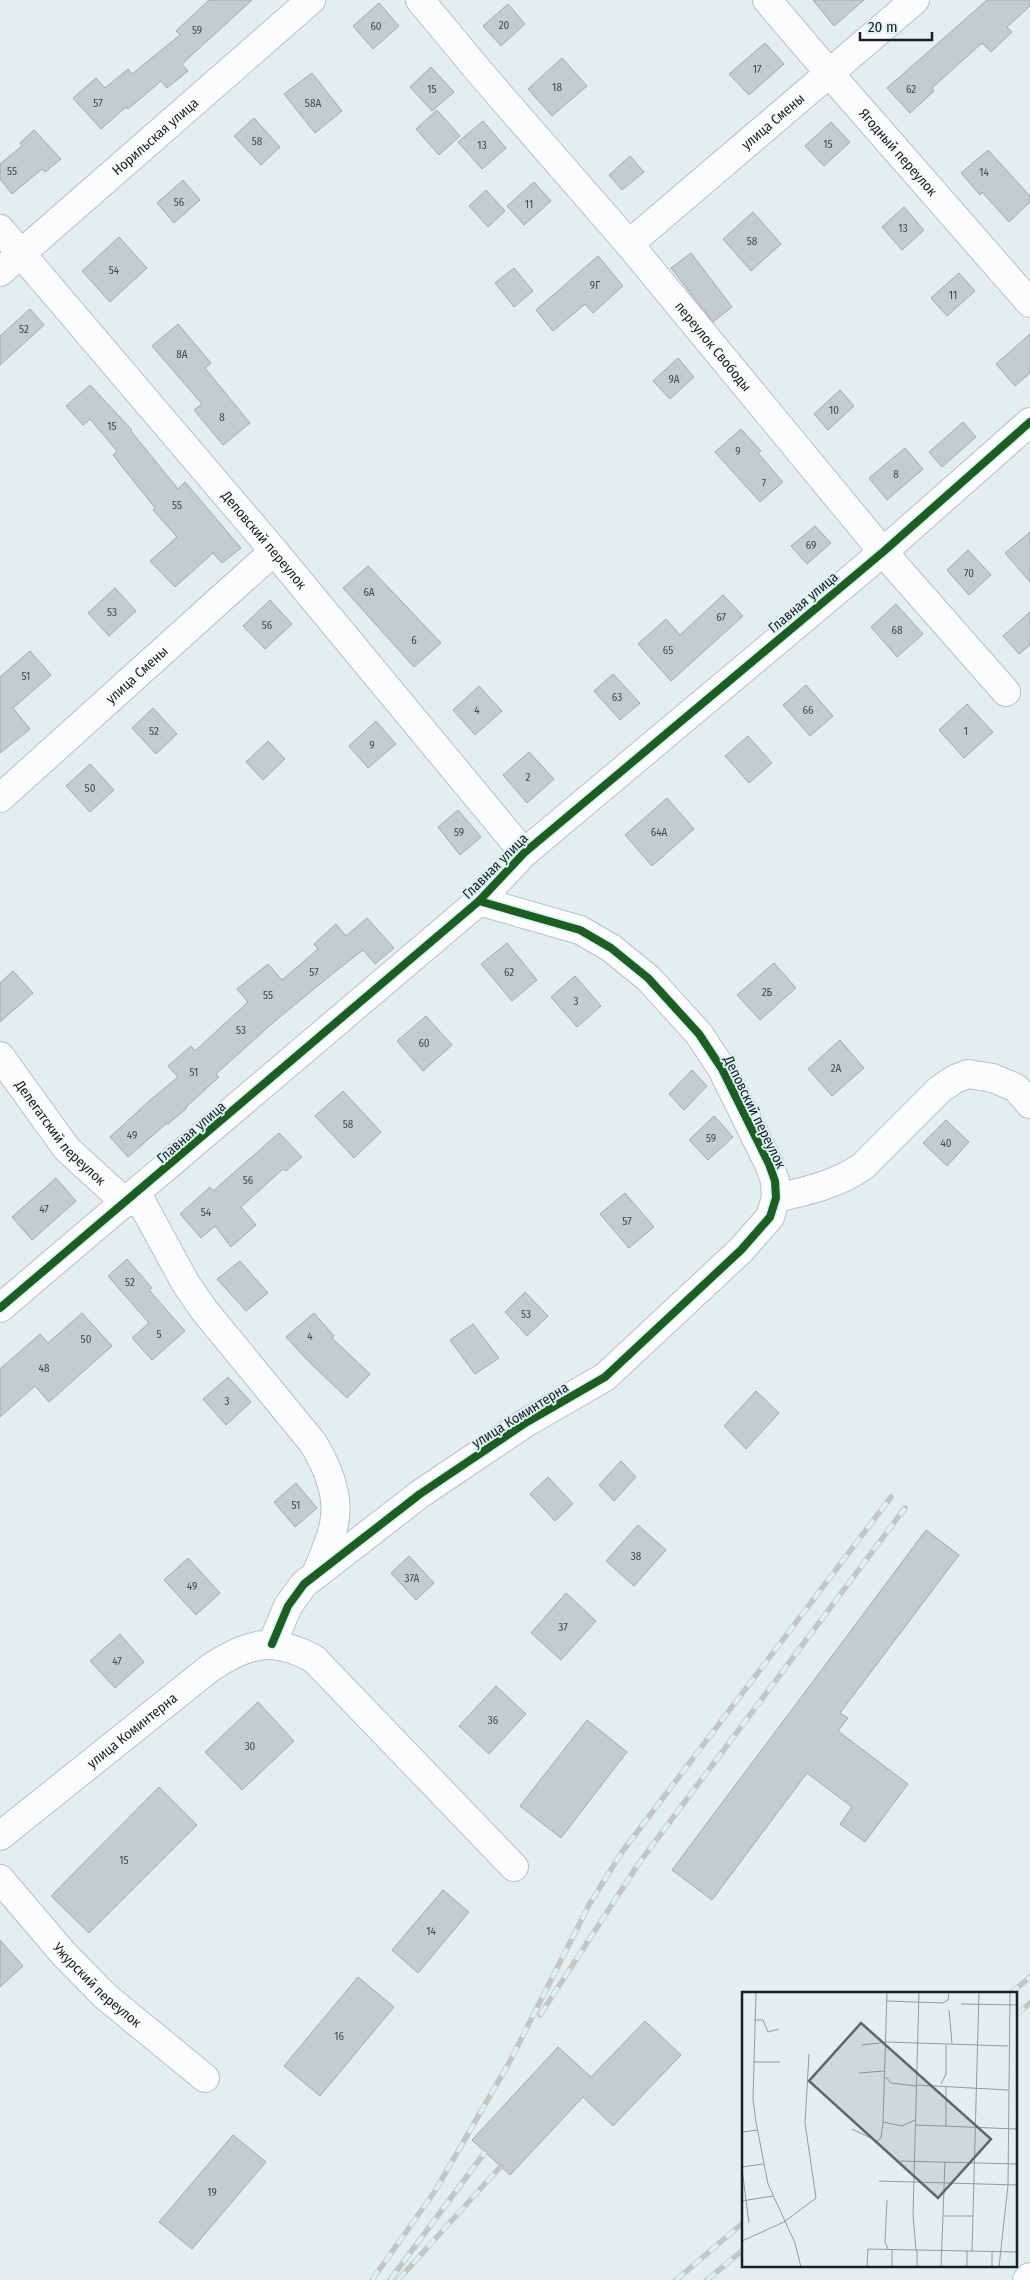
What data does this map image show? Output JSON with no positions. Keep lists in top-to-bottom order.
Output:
{
  "streets": {
    "street": [
      "улица Смены",
      "Норильская улица",
      "Ягодный переулок",
      "переулок Свободы",
      "Деповский переулок",
      "Главная улица",
      "Делегатский переулок",
      "улица Коминтерна",
      "Ужурский переулок"
    ]
  },
  "crossings": [
    ["улица Смены", "Ягодный переулок"],
    ["улица Смены", "переулок Свободы"],
    ["улица Смены", "Деповский переулок"],
    ["Норильская улица", "Деповский переулок"],
    ["переулок Свободы", "Главная улица"],
    ["Деповский переулок", "Главная улица"],
    ["Деповский переулок", "улица Коминтерна"],
    ["Главная улица", "Делегатский переулок"],
    ["Делегатский переулок", "улица Коминтерна"]
  ],
  "house_numbers": [
    "20",
    "60",
    "59",
    "17",
    "18",
    "15",
    "62",
    "57",
    "58А",
    "58",
    "15",
    "13",
    "55",
    "14",
    "56",
    "11",
    "13",
    "58",
    "54",
    "9Г",
    "11",
    "52",
    "8А",
    "9А",
    "10",
    "8",
    "15",
    "9",
    "8",
    "7",
    "55",
    "69",
    "70",
    "6А",
    "53",
    "67",
    "56",
    "68",
    "6",
    "65",
    "51",
    "63",
    "4",
    "66",
    "52",
    "1",
    "9",
    "2",
    "50",
    "59",
    "64А",
    "57",
    "62",
    "2Б",
    "55",
    "3",
    "53",
    "60",
    "2А",
    "51",
    "58",
    "49",
    "59",
    "40",
    "56",
    "47",
    "54",
    "57",
    "52",
    "53",
    "5",
    "4",
    "50",
    "48",
    "3",
    "51",
    "38",
    "37А",
    "49",
    "37",
    "47",
    "36",
    "30",
    "15",
    "14",
    "16",
    "19"
  ],
  "scale_bar": "20 m"
}
